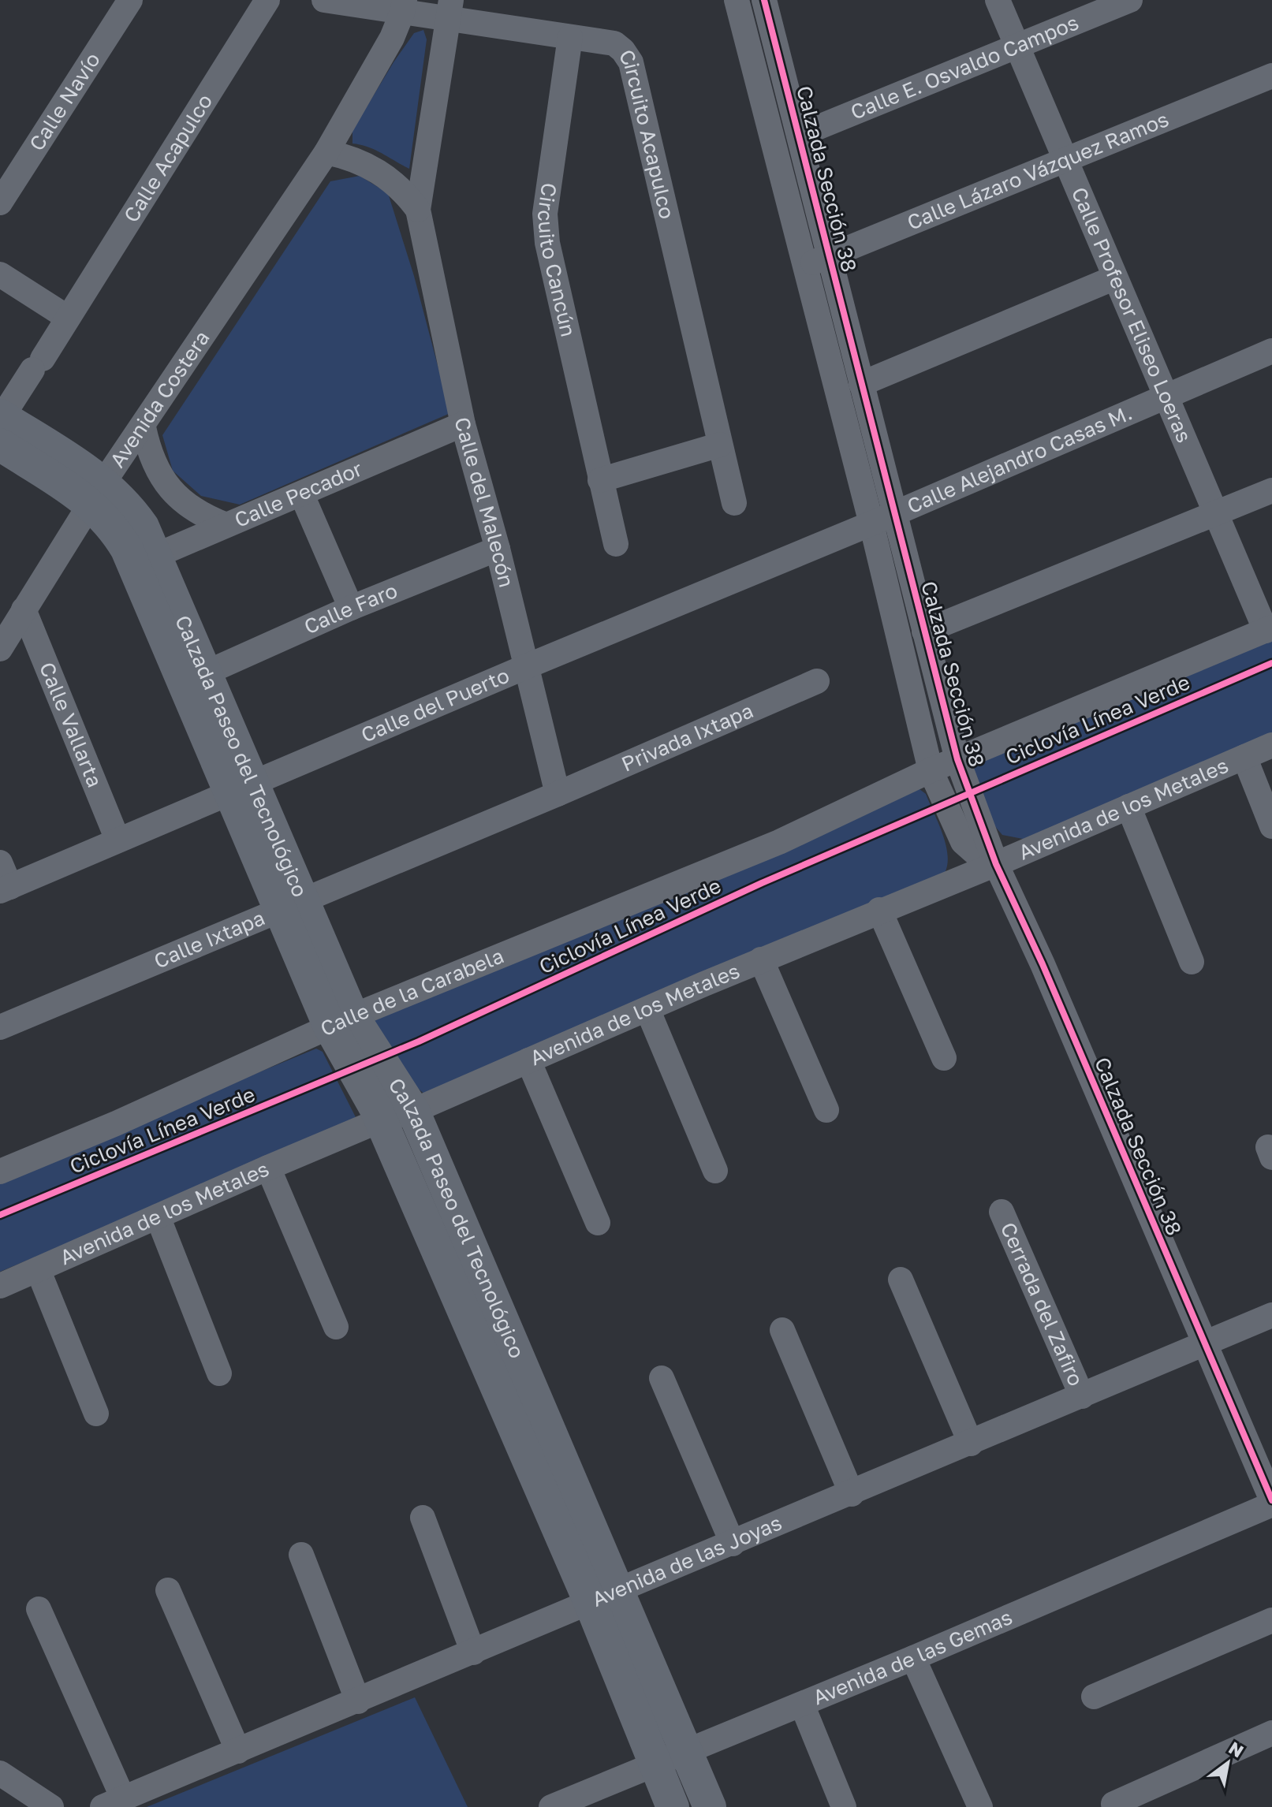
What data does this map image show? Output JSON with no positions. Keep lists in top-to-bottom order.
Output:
{
  "streets": {
    "main road": ["Calzada Paseo del Tecnológico"],
    "street": [
      "Calle E. Osvaldo Campos",
      "Calle Navío",
      "Circuito Acapulco",
      "Calle Acapulco",
      "Calle Lázaro Vázquez Ramos",
      "Calzada Sección 38",
      "Circuito Cancún",
      "Calle Profesor Eliseo Loeras",
      "Avenida Costera",
      "Calle Alejandro Casas M.",
      "Calle Pecador",
      "Calle del Malecón",
      "Calle Faro",
      "Calle del Puerto",
      "Calle Vallarta",
      "Privada Ixtapa",
      "Avenida de los Metales",
      "Calle Ixtapa",
      "Calle de la Carabela",
      "Cerrada del Zafiro",
      "Avenida de las Joyas",
      "Avenida de las Gemas"
    ],
    "cycle path": ["Ciclovía Línea Verde"]
  },
  "crossings": [
    ["Calle E. Osvaldo Campos", "Calzada Sección 38"],
    ["Calle E. Osvaldo Campos", "Calle Profesor Eliseo Loeras"],
    ["Circuito Acapulco", "Circuito Cancún"],
    ["Circuito Acapulco", "Avenida Costera"],
    ["Calle Acapulco", "Calzada Paseo del Tecnológico"],
    ["Calle Lázaro Vázquez Ramos", "Calzada Sección 38"],
    ["Calle Lázaro Vázquez Ramos", "Calle Profesor Eliseo Loeras"],
    ["Calzada Sección 38", "Calle Alejandro Casas M."],
    ["Calzada Sección 38", "Calle del Puerto"],
    ["Calzada Sección 38", "Avenida de los Metales"],
    ["Calzada Sección 38", "Calle de la Carabela"],
    ["Calzada Sección 38", "Avenida de las Joyas"],
    ["Calzada Sección 38", "Avenida de las Gemas"],
    ["Calle Profesor Eliseo Loeras", "Calle Alejandro Casas M."],
    ["Calle Profesor Eliseo Loeras", "Calle de la Carabela"],
    ["Avenida Costera", "Calle Vallarta"],
    ["Avenida Costera", "Calzada Paseo del Tecnológico"],
    ["Calle Alejandro Casas M.", "Calle del Puerto"],
    ["Calle Pecador", "Calle del Malecón"],
    ["Calle Pecador", "Calzada Paseo del Tecnológico"],
    ["Calle del Malecón", "Calle Faro"],
    ["Calle del Malecón", "Calle del Puerto"],
    ["Calle del Malecón", "Privada Ixtapa"],
    ["Calle del Malecón", "Calle Ixtapa"],
    ["Calle Faro", "Calzada Paseo del Tecnológico"],
    ["Calle del Puerto", "Calle Vallarta"],
    ["Calle del Puerto", "Calzada Paseo del Tecnológico"],
    ["Privada Ixtapa", "Calle Ixtapa"],
    ["Calzada Paseo del Tecnológico", "Avenida de los Metales"],
    ["Calzada Paseo del Tecnológico", "Calle Ixtapa"],
    ["Calzada Paseo del Tecnológico", "Calle de la Carabela"],
    ["Calzada Paseo del Tecnológico", "Avenida de las Joyas"],
    ["Calzada Paseo del Tecnológico", "Avenida de las Gemas"],
    ["Cerrada del Zafiro", "Avenida de las Joyas"]
  ],
  "north": "top right"
}
